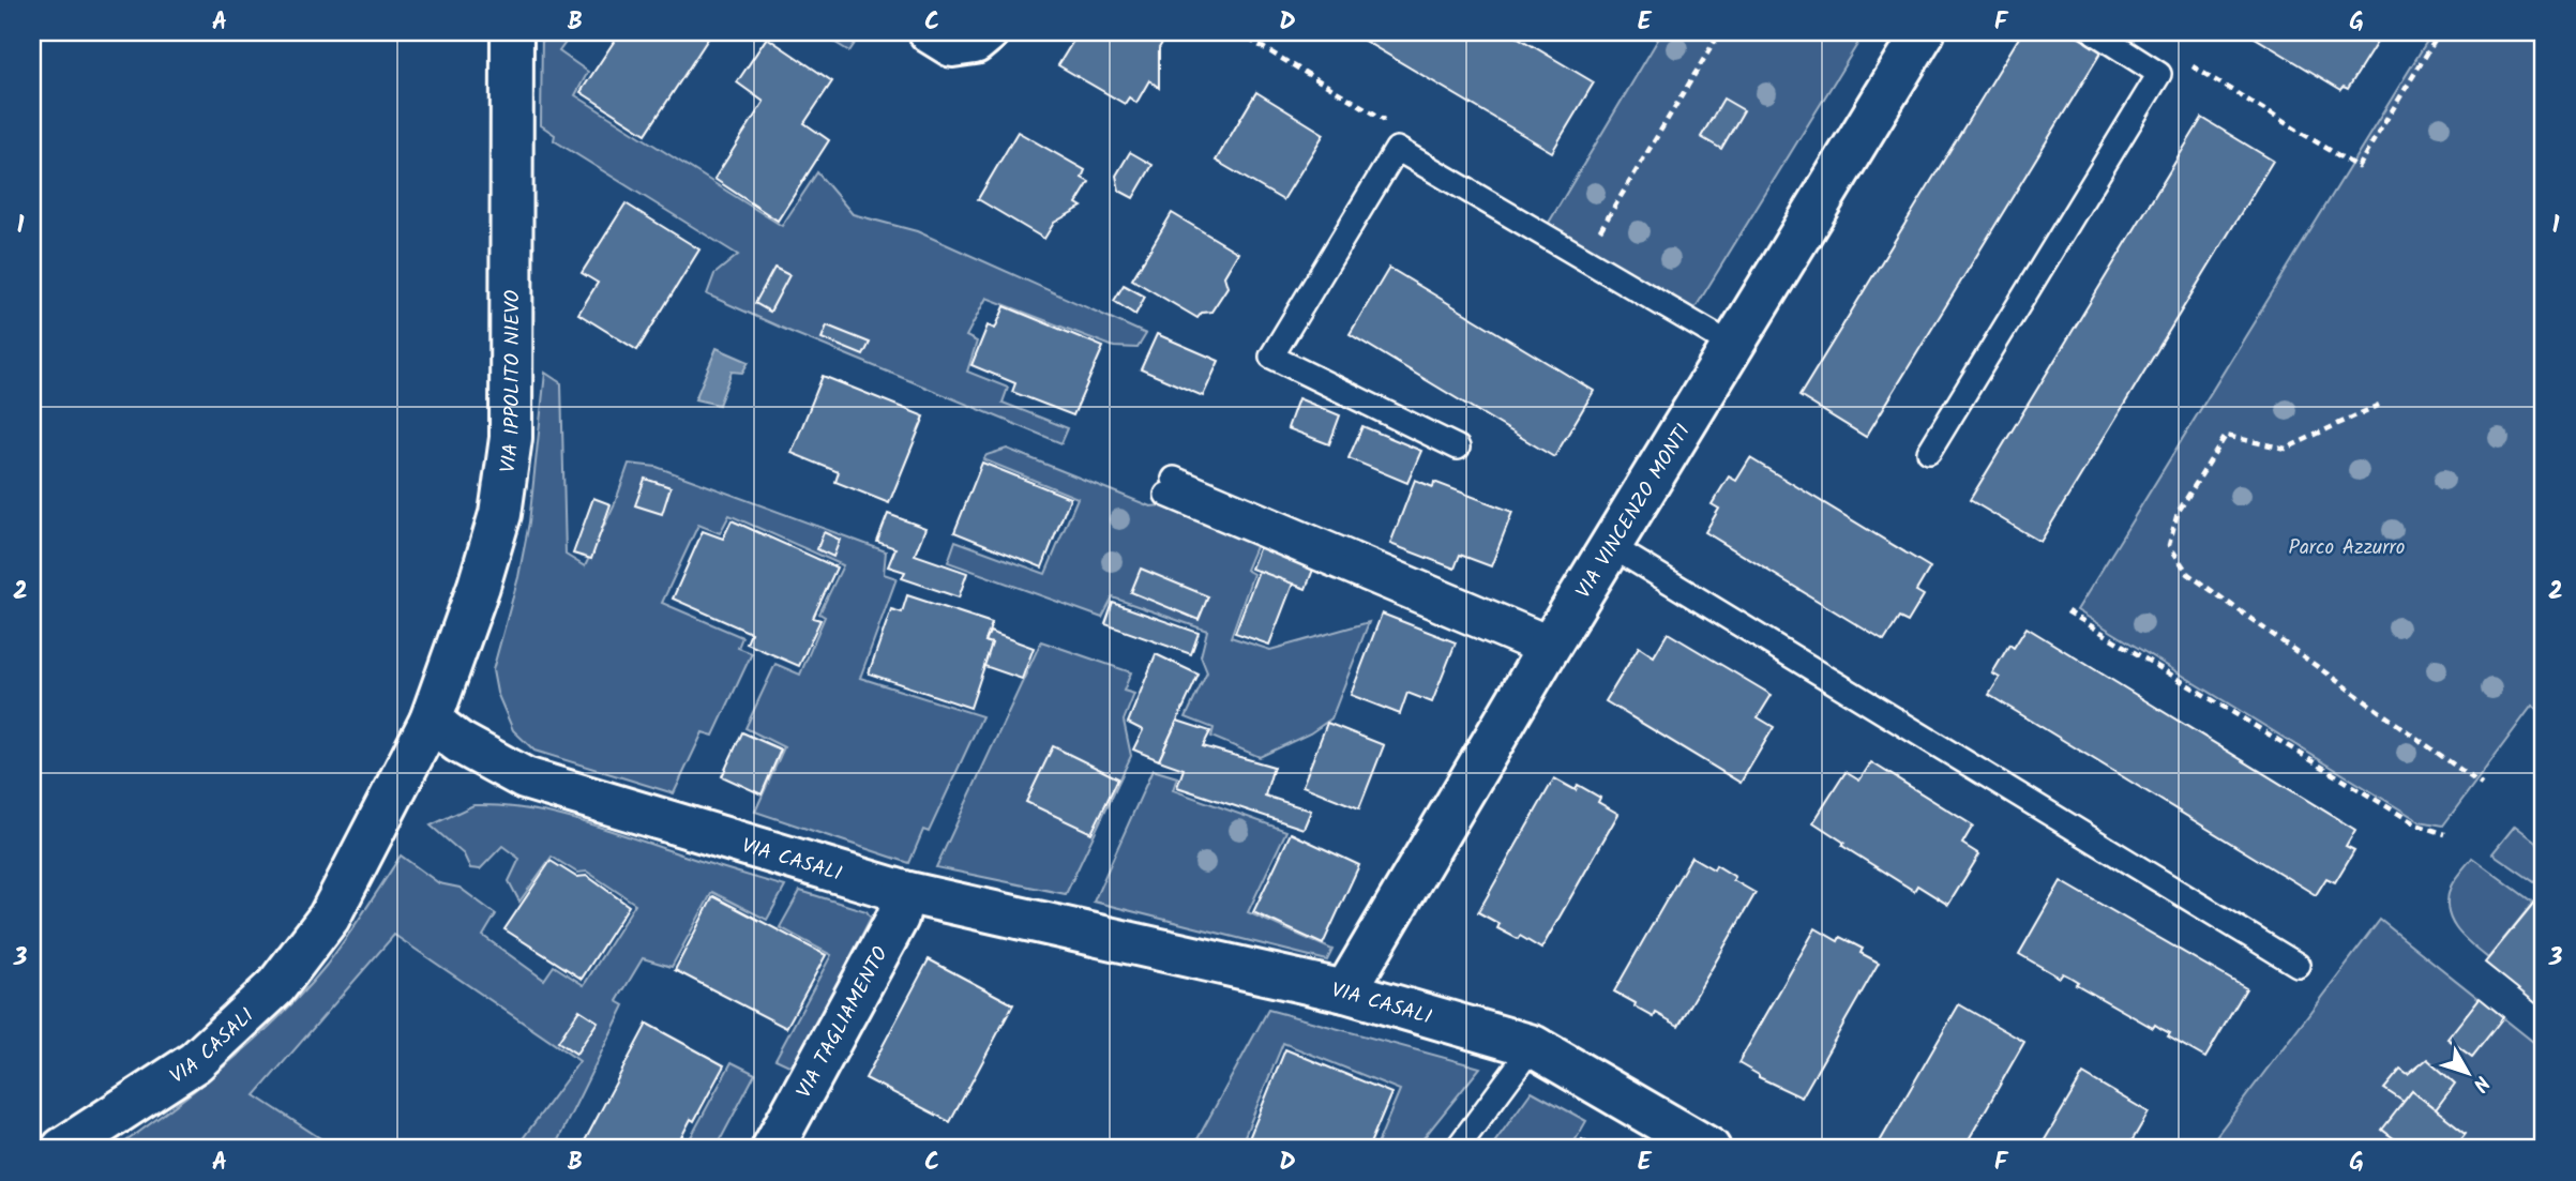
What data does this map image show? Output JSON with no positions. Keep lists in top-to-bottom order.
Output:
{
  "streets": {
    "street": [
      "VIA IPPOLITO NIEVO",
      "VIA VINCENZO MONTI",
      "VIA CASALI",
      "VIA TAGLIAMENTO"
    ]
  },
  "crossings": [
    ["VIA IPPOLITO NIEVO", "VIA CASALI"],
    ["VIA VINCENZO MONTI", "VIA CASALI"],
    ["VIA CASALI", "VIA TAGLIAMENTO"]
  ],
  "parks": ["Parco Azzurro"],
  "north": "bottom right",
  "grid": {
    "columns": [
      "A",
      "B",
      "C",
      "D",
      "E",
      "F",
      "G"
    ],
    "rows": ["1", "2", "3"]
  }
}
